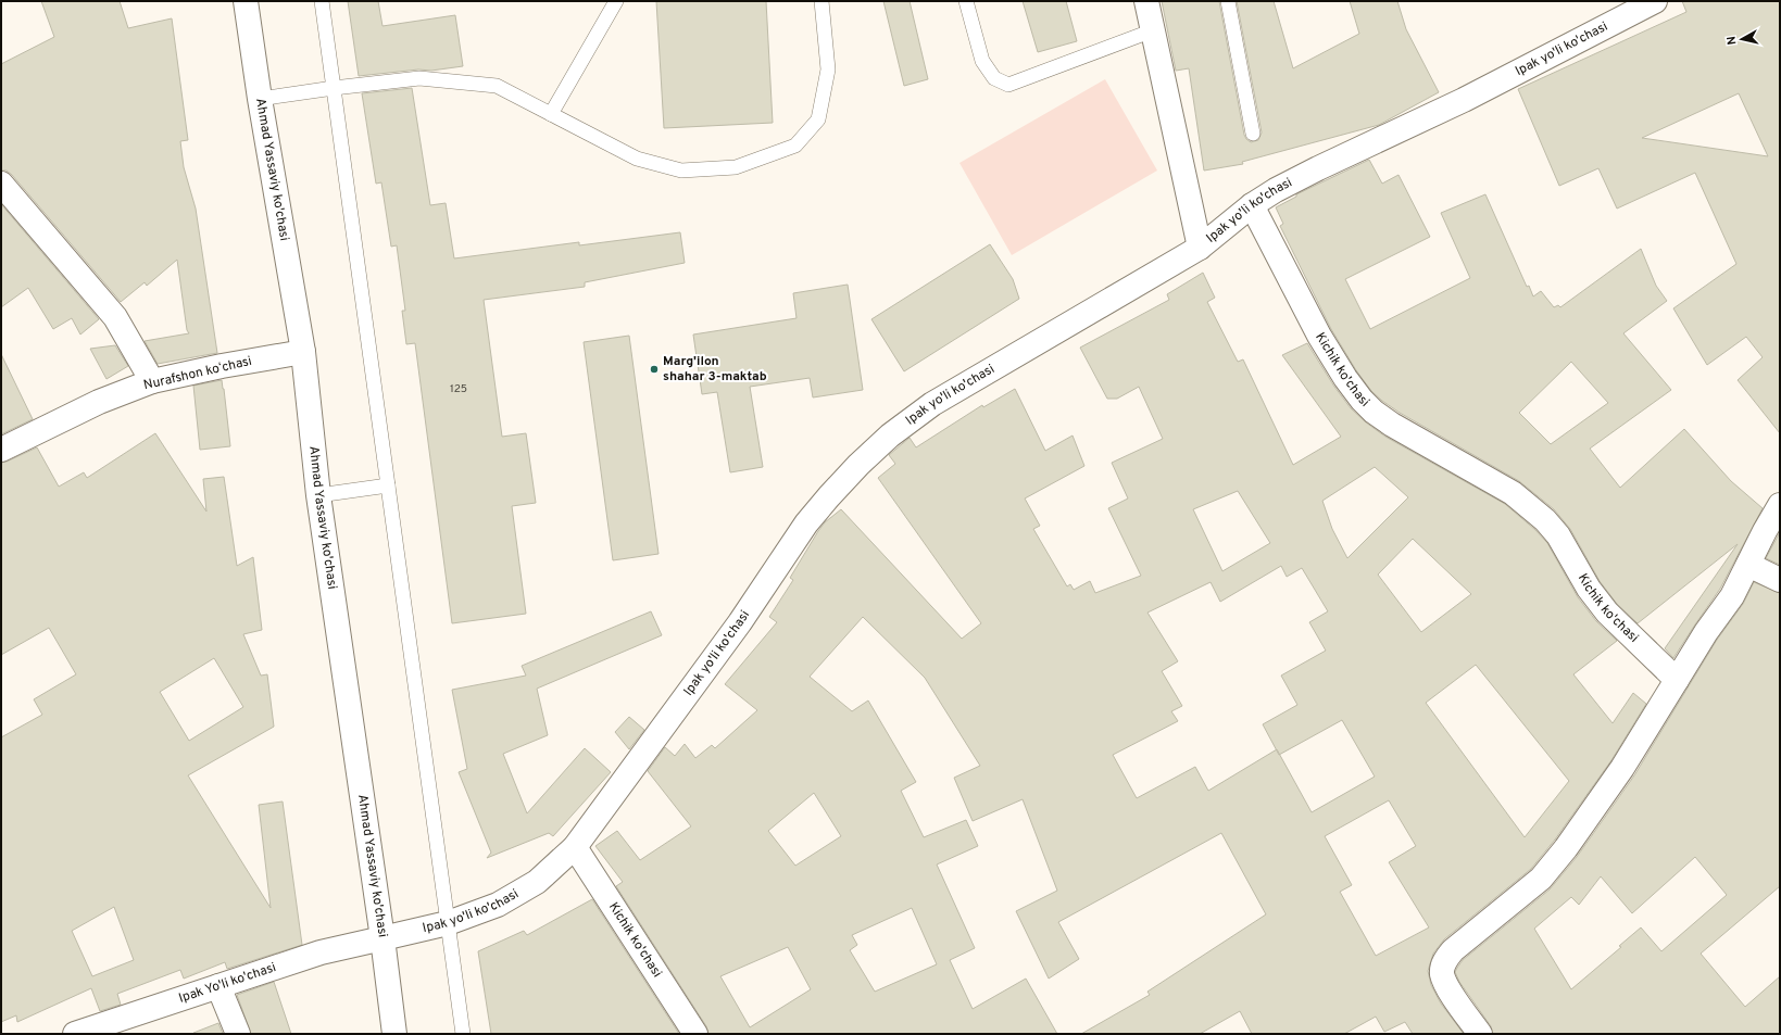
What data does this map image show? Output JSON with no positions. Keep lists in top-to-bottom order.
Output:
{
  "streets": {
    "street": [
      "Ipak yo'li ko'chasi",
      "Ahmad Yassaviy ko'chasi",
      "Kichik ko'chasi",
      "Nurafshon koʻchasi",
      "Ipak Yo'li ko'chasi"
    ]
  },
  "crossings": [
    ["Ipak yo'li ko'chasi", "Ahmad Yassaviy ko'chasi"],
    ["Ipak yo'li ko'chasi", "Kichik ko'chasi"],
    ["Ipak yo'li ko'chasi", "Ipak Yo'li ko'chasi"],
    ["Ahmad Yassaviy ko'chasi", "Nurafshon koʻchasi"],
    ["Ahmad Yassaviy ko'chasi", "Ipak Yo'li ko'chasi"]
  ],
  "places": ["Marg'ilon shahar 3-maktab"],
  "house_numbers": ["125"],
  "north": "left"
}
